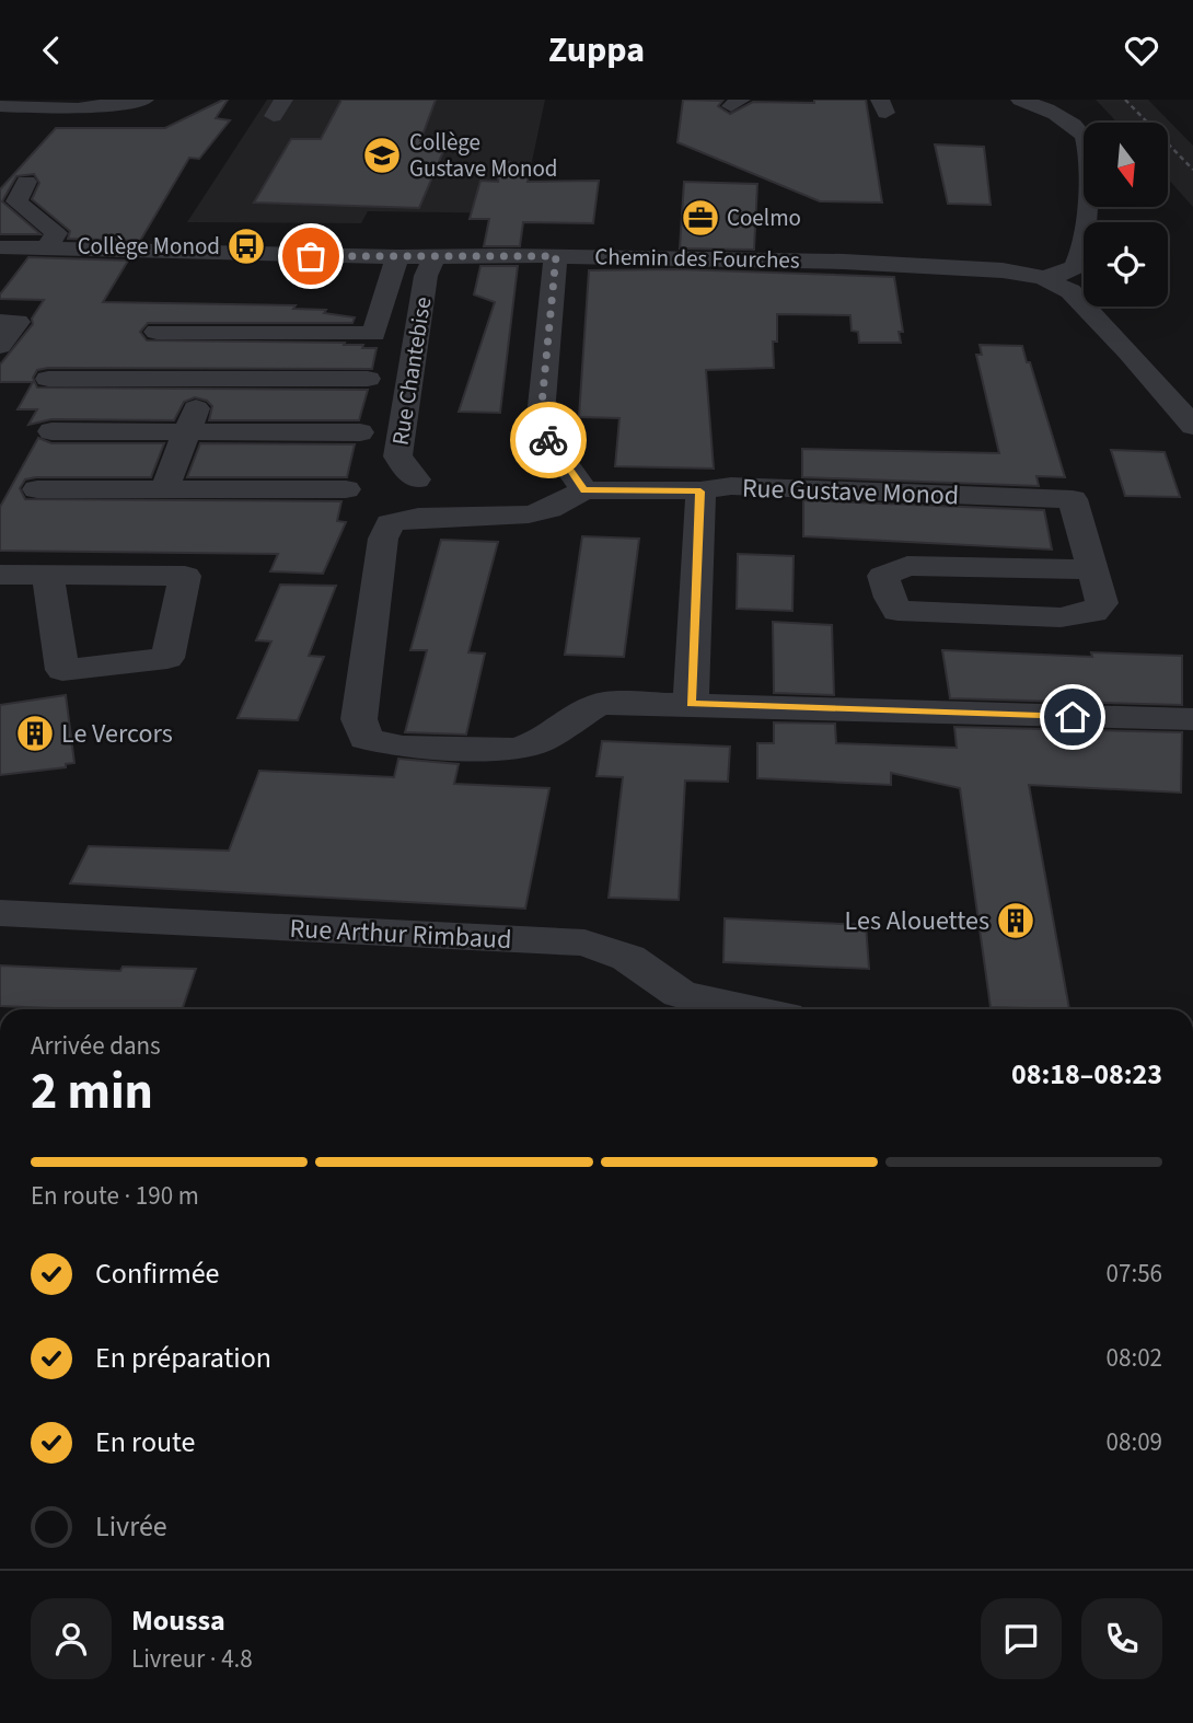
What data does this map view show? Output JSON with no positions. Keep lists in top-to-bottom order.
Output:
{
  "streets": {
    "street": [
      "Chemin des Fourches",
      "Rue Chantebise",
      "Rue Gustave Monod",
      "Rue Arthur Rimbaud"
    ]
  },
  "crossings": [
    ["Chemin des Fourches", "Rue Chantebise"]
  ],
  "places": {
    "school or university": ["Collège Gustave Monod"],
    "office": ["Coelmo"],
    "bus stop": ["Collège Monod"],
    "building": ["Le Vercors", "Les Alouettes"]
  },
  "north": "bottom",
  "page": {
    "header": "Zuppa",
    "heading": ["2 min", "Arrivée dans", "08:18–08:23"],
    "panel": ["Moussa", "Livreur · 4.8"],
    "bar": "En route · 190 m",
    "list": [
      ["Confirmée", "07:56"],
      ["En préparation", "08:02"],
      ["En route", "08:09"],
      "Livrée"
    ]
  }
}
